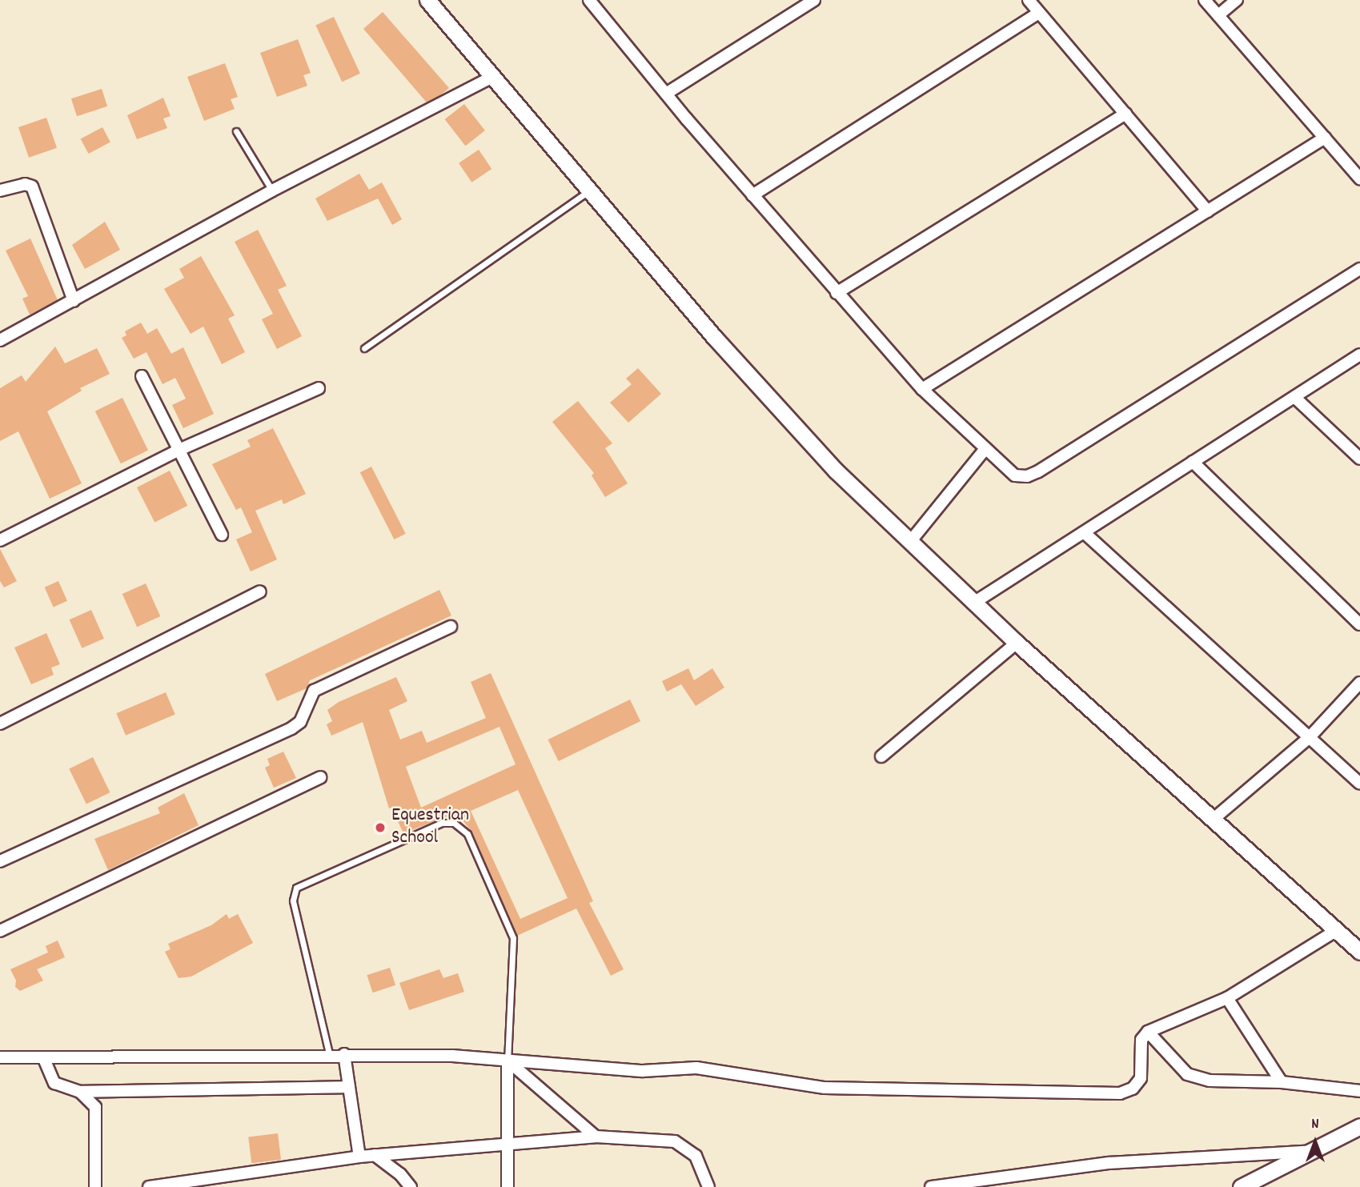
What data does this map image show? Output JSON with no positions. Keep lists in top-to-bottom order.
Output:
{
  "places": ["Equestrian School"],
  "north": "top"
}
